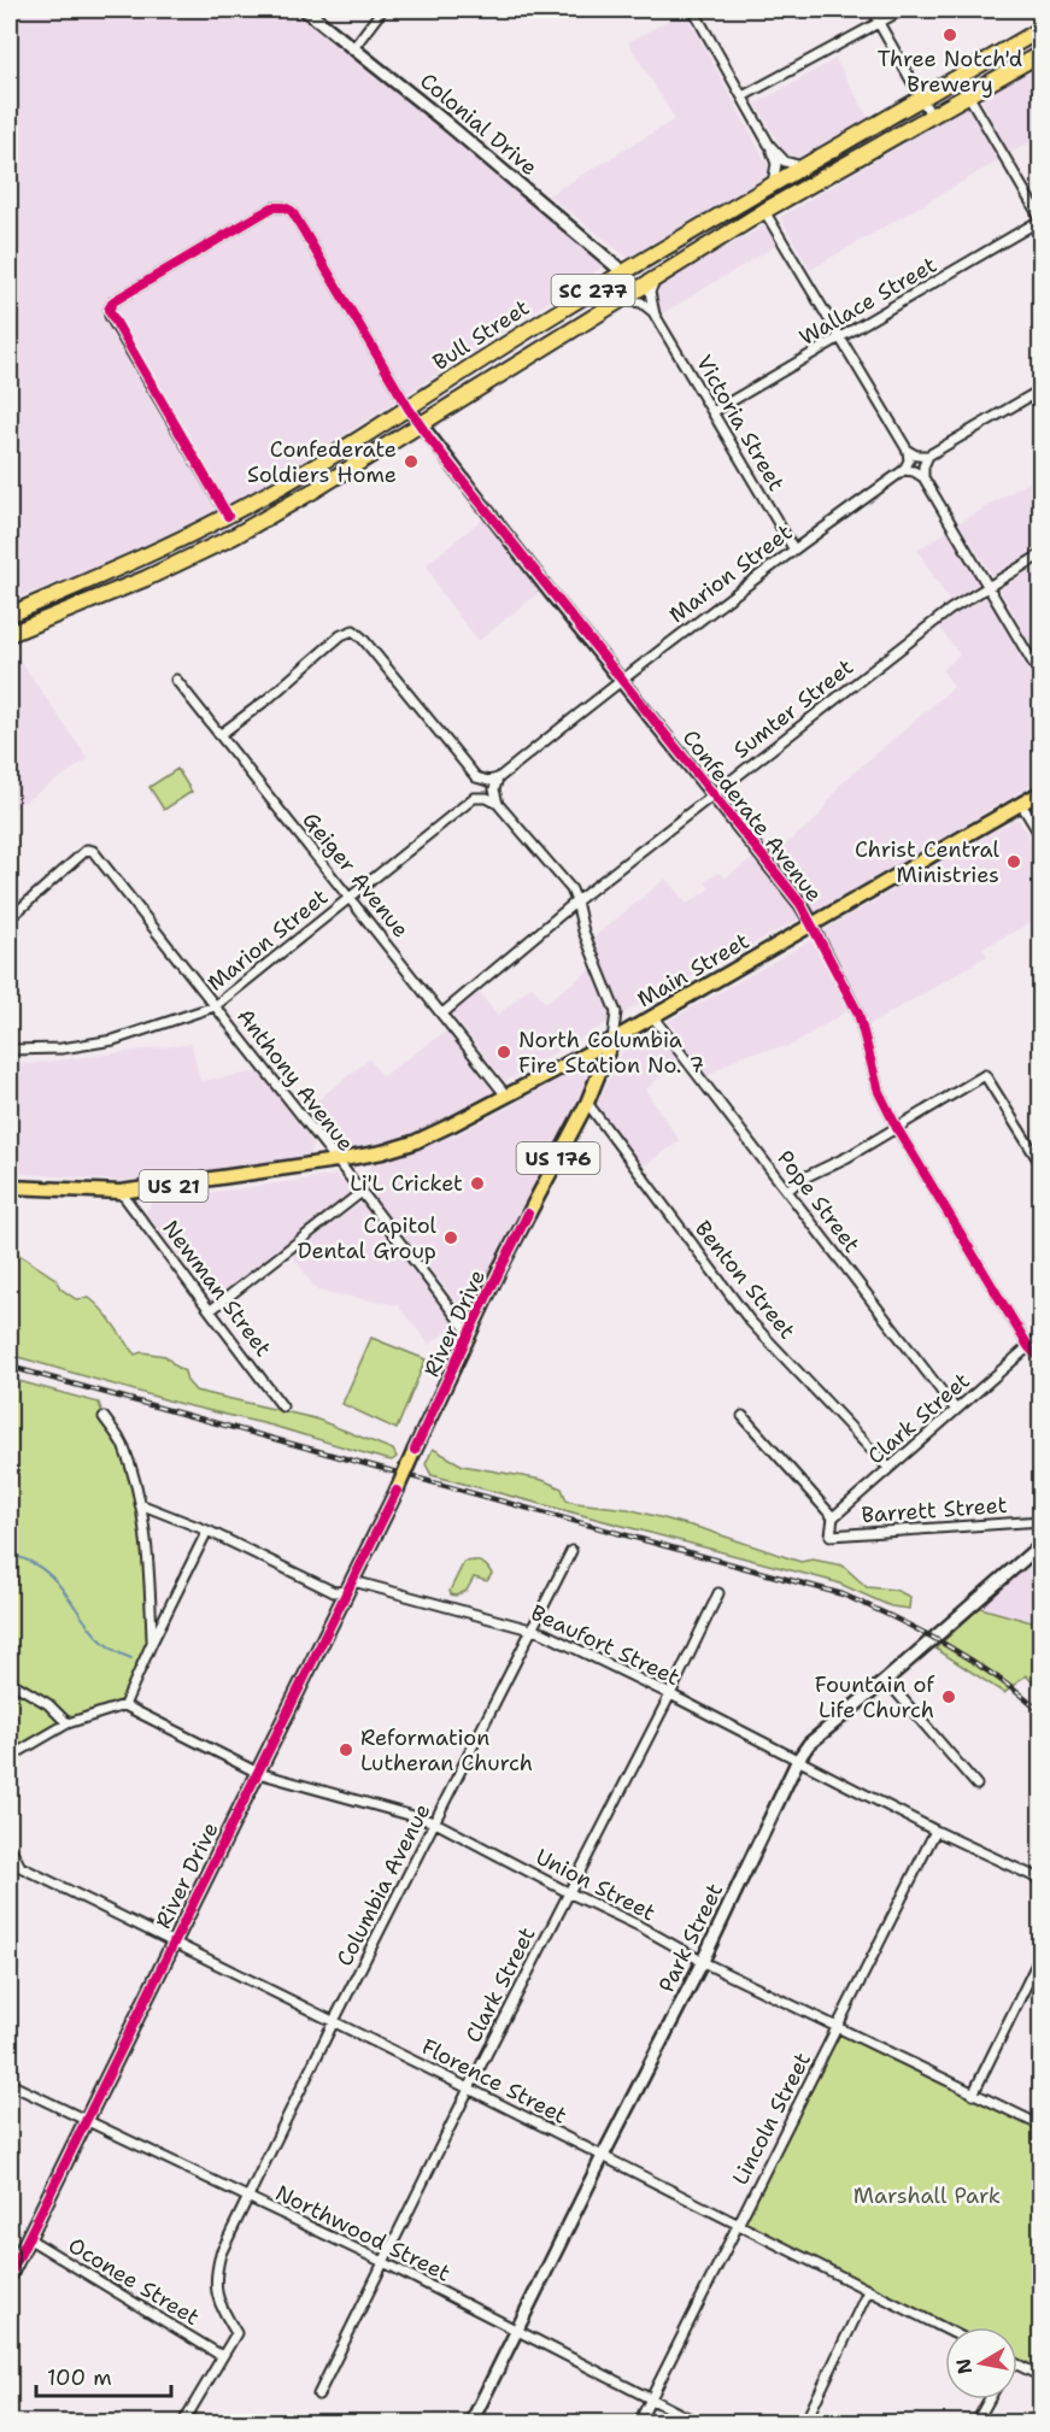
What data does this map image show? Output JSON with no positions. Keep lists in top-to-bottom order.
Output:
{
  "streets": {
    "highway": ["SC 277", "Bull Street"],
    "main road": [
      "Main Street",
      "US 176",
      "US 21",
      "River Drive"
    ],
    "street": [
      "Colonial Drive",
      "Wallace Street",
      "Victoria Street",
      "Marion Street",
      "Sumter Street",
      "Confederate Avenue",
      "Geiger Avenue",
      "Anthony Avenue",
      "Pope Street",
      "Benton Street",
      "Newman Street",
      "Clark Street",
      "Barrett Street",
      "Beaufort Street",
      "Columbia Avenue",
      "Union Street",
      "Park Street",
      "Florence Street",
      "Lincoln Street",
      "Northwood Street",
      "Oconee Street"
    ]
  },
  "crossings": [
    ["Colonial Drive", "Bull Street"],
    ["Wallace Street", "Victoria Street"],
    ["Bull Street", "Victoria Street"],
    ["Bull Street", "Confederate Avenue"],
    ["Victoria Street", "Marion Street"],
    ["Marion Street", "Confederate Avenue"],
    ["Marion Street", "Geiger Avenue"],
    ["Marion Street", "Anthony Avenue"],
    ["Sumter Street", "Confederate Avenue"],
    ["Sumter Street", "Geiger Avenue"],
    ["Confederate Avenue", "Main Street"],
    ["Confederate Avenue", "Clark Street"],
    ["Geiger Avenue", "Main Street"],
    ["Main Street", "Anthony Avenue"],
    ["Main Street", "Pope Street"],
    ["Main Street", "Newman Street"],
    ["Main Street", "River Drive"],
    ["Anthony Avenue", "River Drive"],
    ["Pope Street", "Clark Street"],
    ["Benton Street", "River Drive"],
    ["Benton Street", "Clark Street"],
    ["River Drive", "Beaufort Street"],
    ["River Drive", "Union Street"],
    ["River Drive", "Florence Street"],
    ["River Drive", "Northwood Street"],
    ["River Drive", "Oconee Street"],
    ["Clark Street", "Barrett Street"],
    ["Clark Street", "Beaufort Street"],
    ["Clark Street", "Union Street"],
    ["Clark Street", "Florence Street"],
    ["Clark Street", "Northwood Street"],
    ["Beaufort Street", "Columbia Avenue"],
    ["Beaufort Street", "Park Street"],
    ["Beaufort Street", "Lincoln Street"],
    ["Columbia Avenue", "Union Street"],
    ["Columbia Avenue", "Florence Street"],
    ["Columbia Avenue", "Northwood Street"],
    ["Columbia Avenue", "Oconee Street"],
    ["Union Street", "Park Street"],
    ["Union Street", "Lincoln Street"],
    ["Park Street", "Florence Street"],
    ["Park Street", "Northwood Street"],
    ["Florence Street", "Lincoln Street"],
    ["Lincoln Street", "Northwood Street"]
  ],
  "parks": ["Marshall Park"],
  "places": [
    "Three Notch'd Brewery",
    "Confederate Soldiers Home",
    "Christ Central Ministries",
    "North Columbia Fire Station No. 7",
    "Li'L Cricket",
    "Capitol Dental Group",
    "Fountain of Life Church",
    "Reformation Lutheran Church"
  ],
  "scale_bar": "100 m",
  "north": "left"
}
